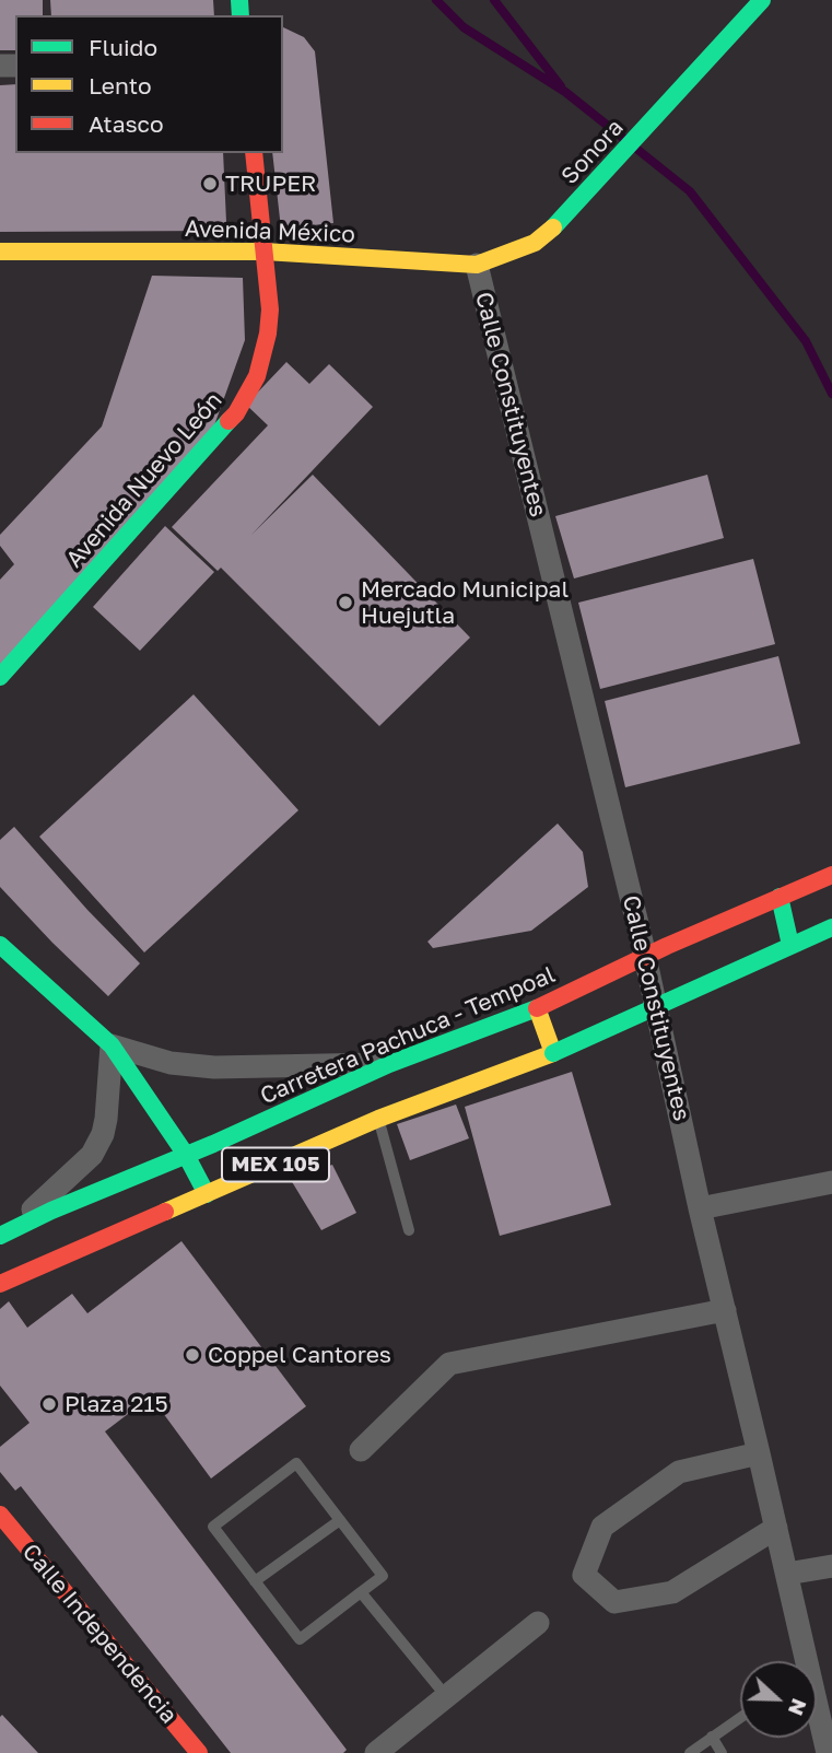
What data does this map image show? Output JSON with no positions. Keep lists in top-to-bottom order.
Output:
{
  "streets": {
    "street": [
      "Sonora",
      "Avenida México",
      "Calle Constituyentes",
      "Avenida Nuevo León",
      "Carretera Pachuca - Tempoal",
      "MEX 105",
      "Calle Independencia"
    ]
  },
  "crossings": [
    ["Sonora", "Avenida México"],
    ["Avenida México", "Calle Constituyentes"],
    ["Avenida México", "Avenida Nuevo León"]
  ],
  "places": [
    "TRUPER",
    "Mercado Municipal Huejutla",
    "Coppel Cantores",
    "Plaza 215"
  ],
  "legend": ["Fluido", "Lento", "Atasco"],
  "north": "right"
}
